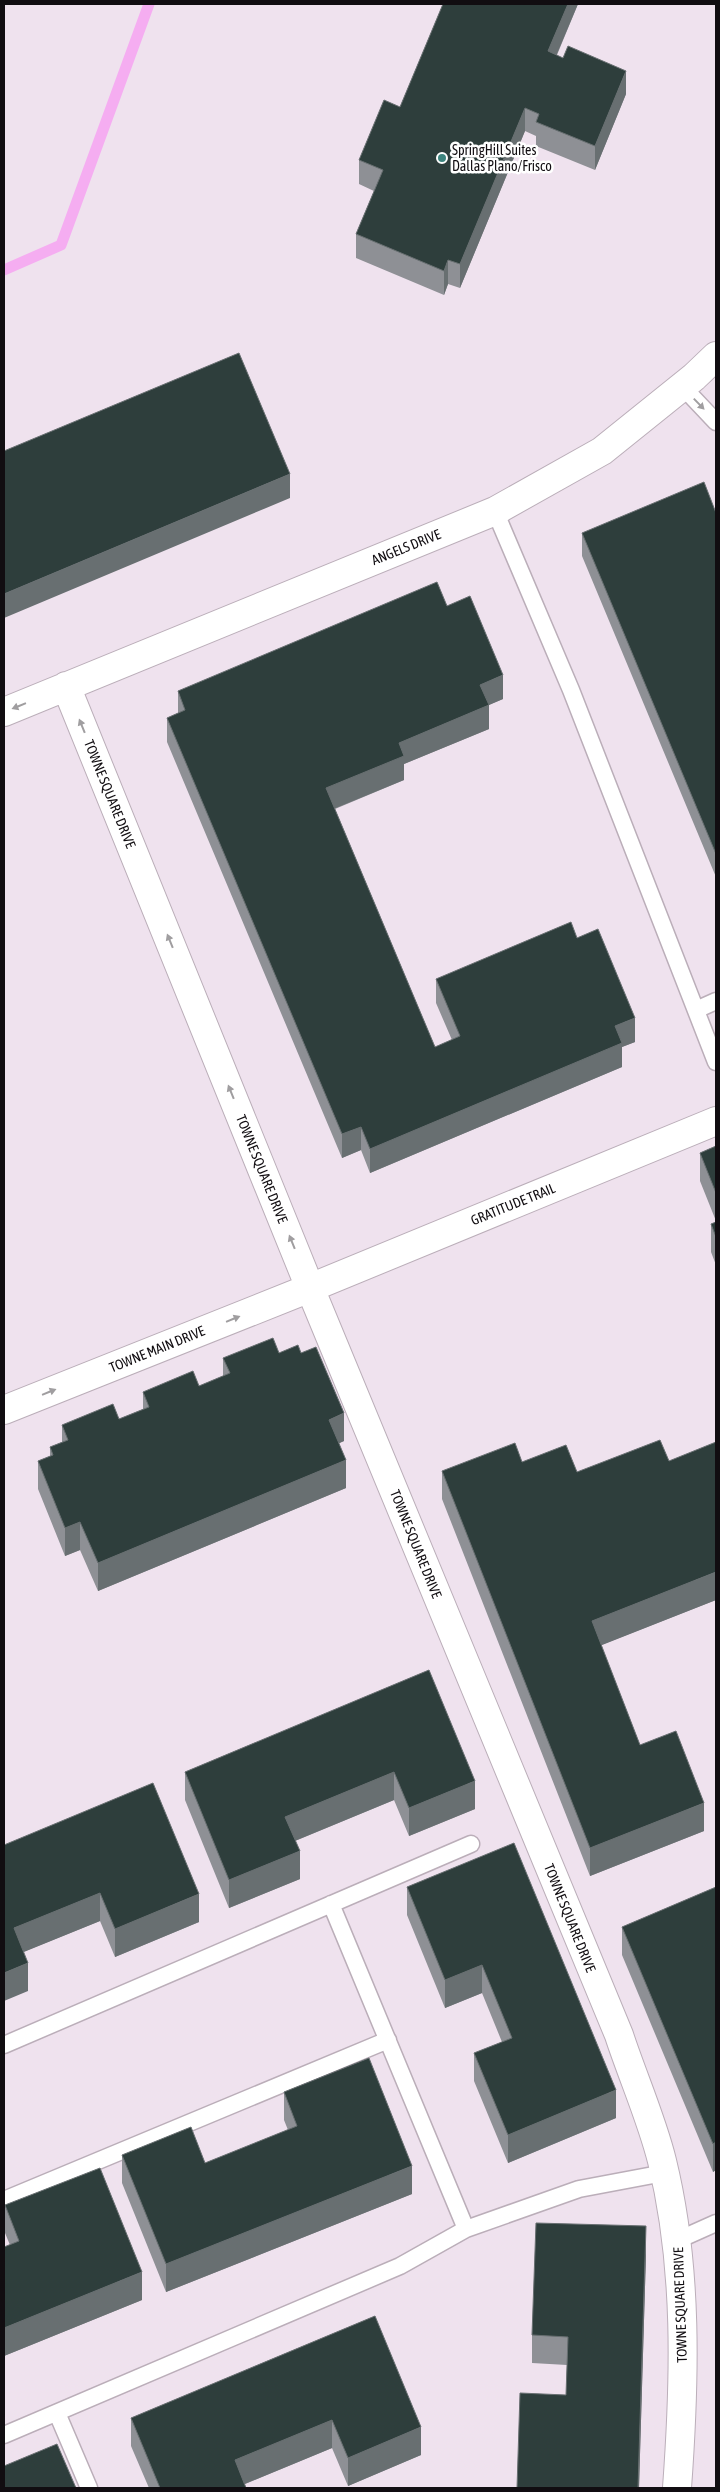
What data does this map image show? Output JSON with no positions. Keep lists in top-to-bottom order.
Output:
{
  "streets": {
    "street": [
      "ANGELS DRIVE",
      "TOWNE SQUARE DRIVE",
      "GRATITUDE TRAIL",
      "TOWNE MAIN DRIVE"
    ]
  },
  "crossings": [
    ["ANGELS DRIVE", "TOWNE SQUARE DRIVE"],
    ["TOWNE SQUARE DRIVE", "GRATITUDE TRAIL"],
    ["TOWNE SQUARE DRIVE", "TOWNE MAIN DRIVE"],
    ["GRATITUDE TRAIL", "TOWNE MAIN DRIVE"]
  ],
  "one_way": ["TOWNE MAIN DRIVE"],
  "places": ["SpringHill Suites Dallas Plano/Frisco"]
}
